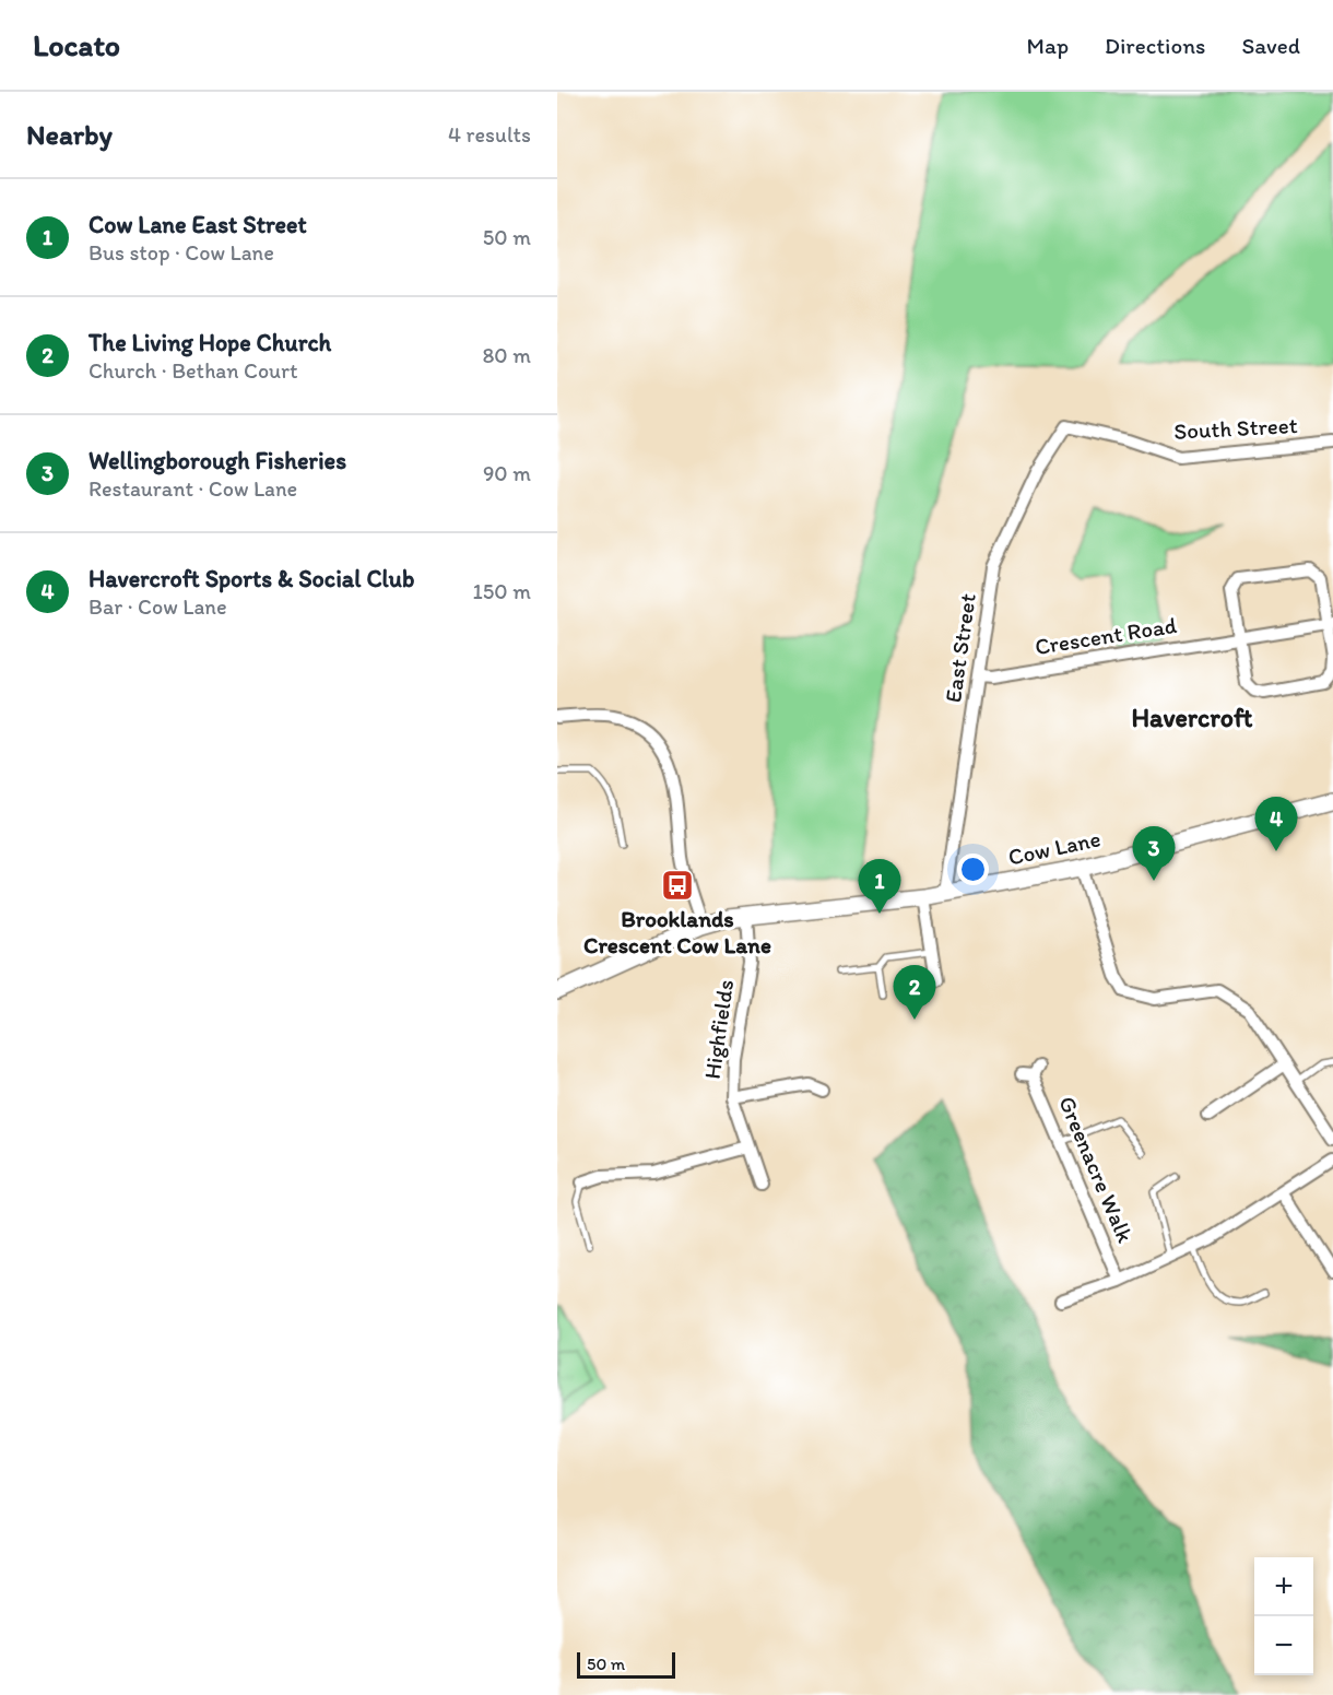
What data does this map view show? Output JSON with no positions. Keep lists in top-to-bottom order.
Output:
{
  "streets": {
    "main road": ["Cow Lane"],
    "street": [
      "South Street",
      "Crescent Road",
      "East Street",
      "Highfields",
      "Greenacre Walk"
    ]
  },
  "crossings": [
    ["South Street", "East Street"],
    ["Crescent Road", "East Street"],
    ["East Street", "Cow Lane"],
    ["Cow Lane", "Highfields"]
  ],
  "districts": ["Havercroft"],
  "places": {
    "bus stop": ["Brooklands Crescent Cow Lane"]
  },
  "scale_bar": "50 m",
  "page": {
    "header": "Locato",
    "nav": ["Map", "Directions", "Saved"],
    "heading": ["Nearby", "4 results"],
    "list": [
      {
        "mark": "1",
        "name": "Cow Lane East Street",
        "note": "Bus stop · Cow Lane",
        "value": "50 m"
      },
      {
        "mark": "2",
        "name": "The Living Hope Church",
        "note": "Church · Bethan Court",
        "value": "80 m"
      },
      {
        "mark": "3",
        "name": "Wellingborough Fisheries",
        "note": "Restaurant · Cow Lane",
        "value": "90 m"
      },
      {
        "mark": "4",
        "name": "Havercroft Sports & Social Club",
        "note": "Bar · Cow Lane",
        "value": "150 m"
      }
    ],
    "pins": [
      "4",
      "3",
      "1",
      "2"
    ],
    "map_buttons": ["+", "−"],
    "scale": "50 m"
  }
}
